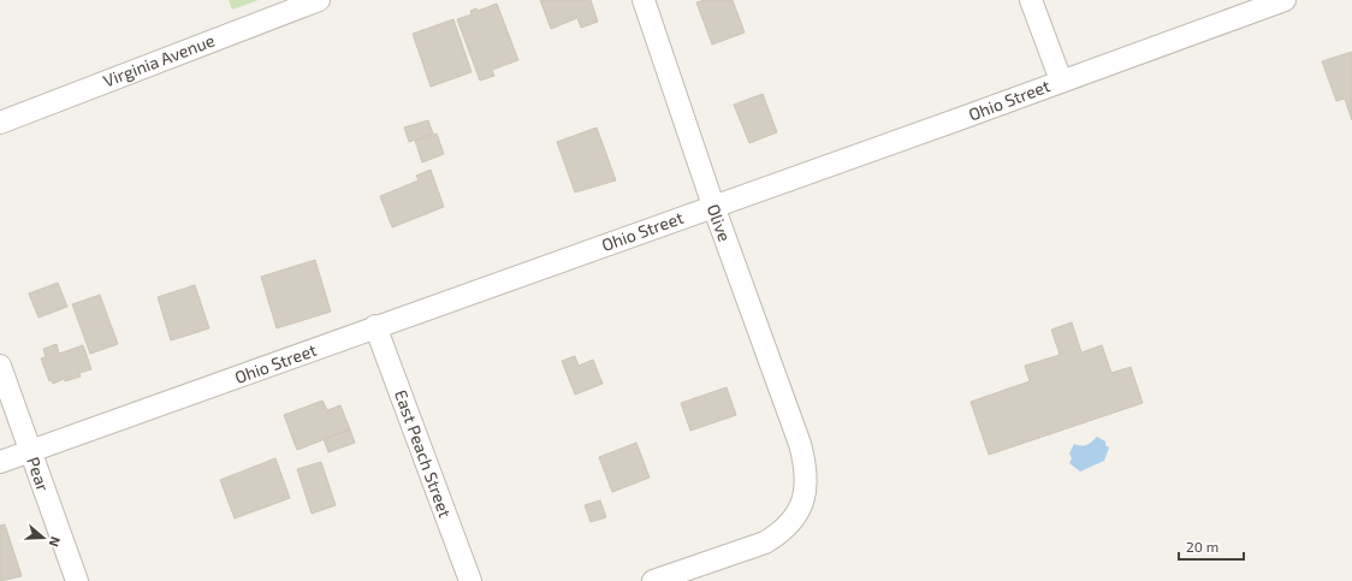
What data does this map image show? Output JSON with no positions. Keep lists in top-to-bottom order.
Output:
{
  "streets": {
    "street": [
      "Virginia Avenue",
      "Ohio Street",
      "Olive",
      "East Peach Street",
      "Pear"
    ]
  },
  "crossings": [
    ["Ohio Street", "Olive"],
    ["Ohio Street", "East Peach Street"],
    ["Ohio Street", "Pear"]
  ],
  "scale_bar": "20 m",
  "north": "right"
}
